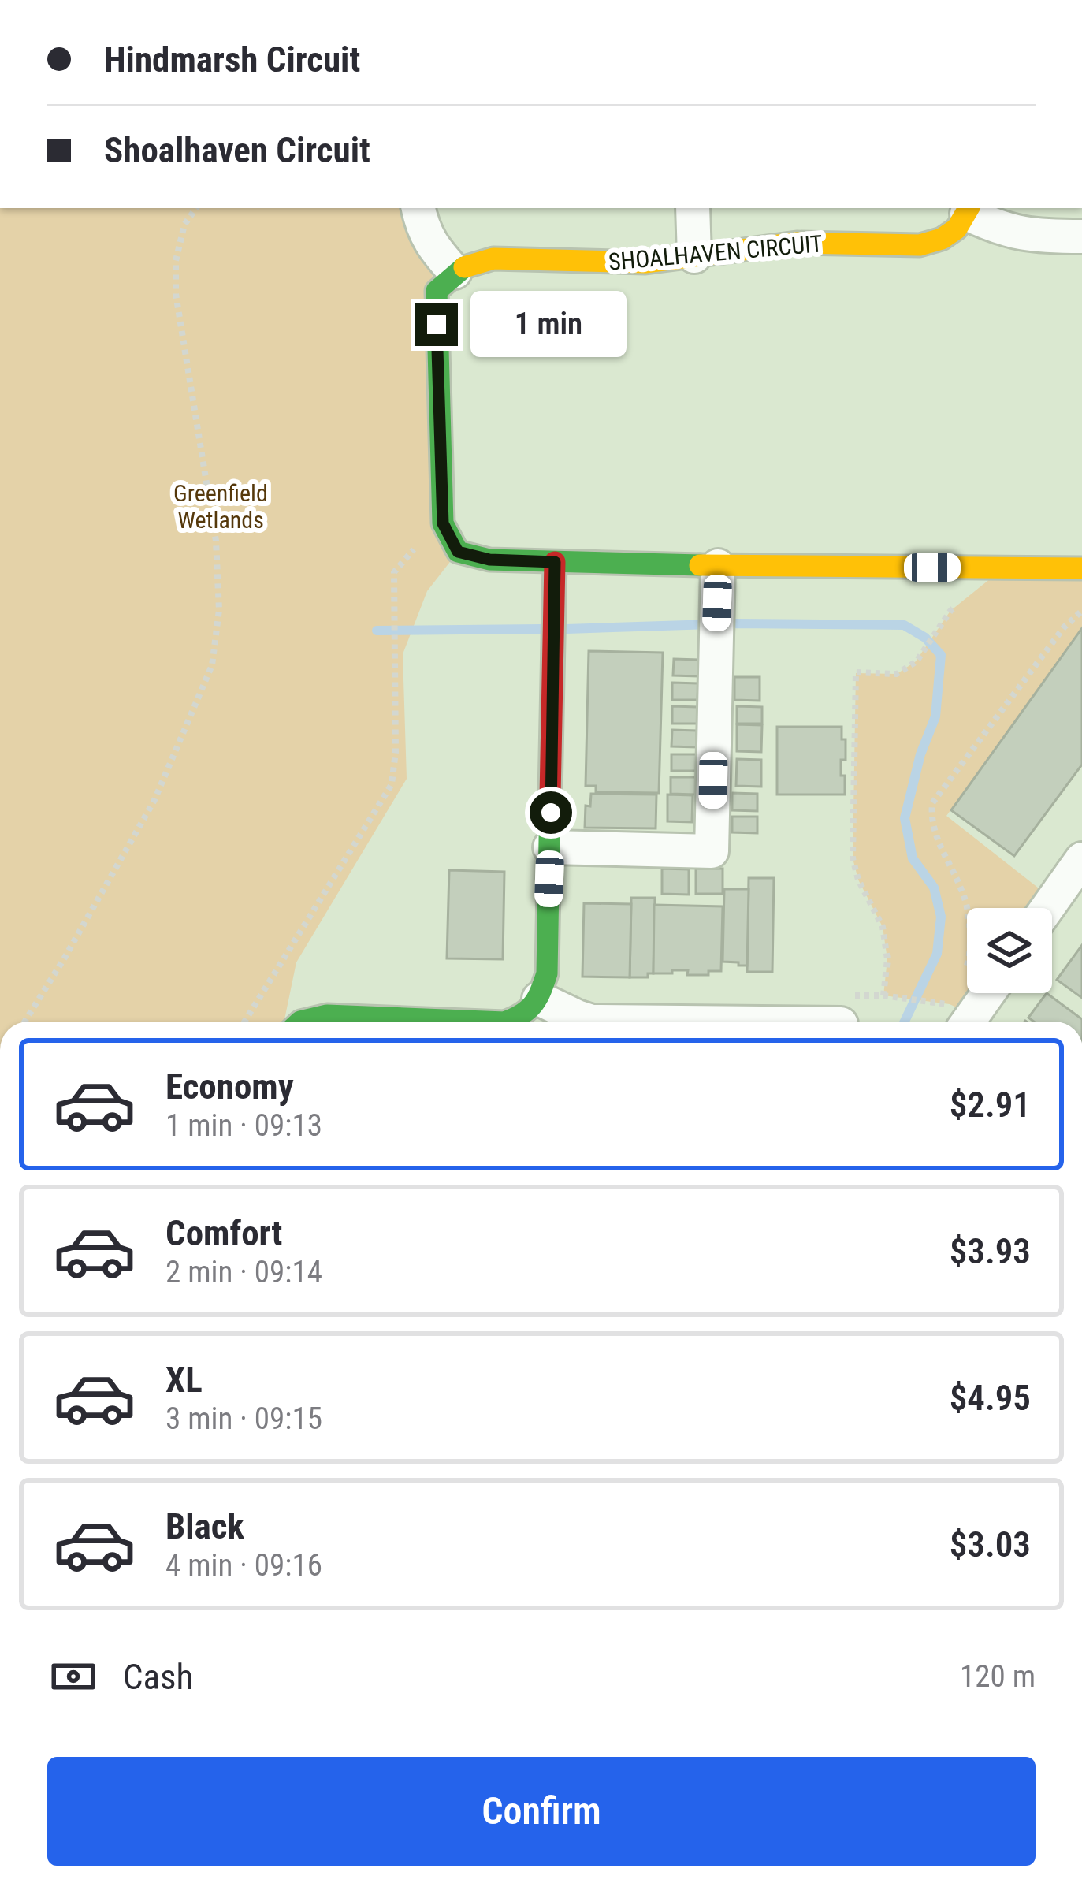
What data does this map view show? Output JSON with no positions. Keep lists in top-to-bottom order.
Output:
{
  "streets": {
    "street": ["SHOALHAVEN CIRCUIT"]
  },
  "parks": ["Greenfield Wetlands"],
  "page": {
    "banner": ["Hindmarsh Circuit", "Shoalhaven Circuit"],
    "bubble": "1 min",
    "list": [
      {
        "name": "Economy",
        "note": "1 min · 09:13",
        "value": "$2.91"
      },
      {
        "name": "Comfort",
        "note": "2 min · 09:14",
        "value": "$3.93"
      },
      {
        "name": "XL",
        "note": "3 min · 09:15",
        "value": "$4.95"
      },
      {
        "name": "Black",
        "note": "4 min · 09:16",
        "value": "$3.03"
      }
    ],
    "pay": ["Cash", "120 m"],
    "buttons": "Confirm"
  }
}
